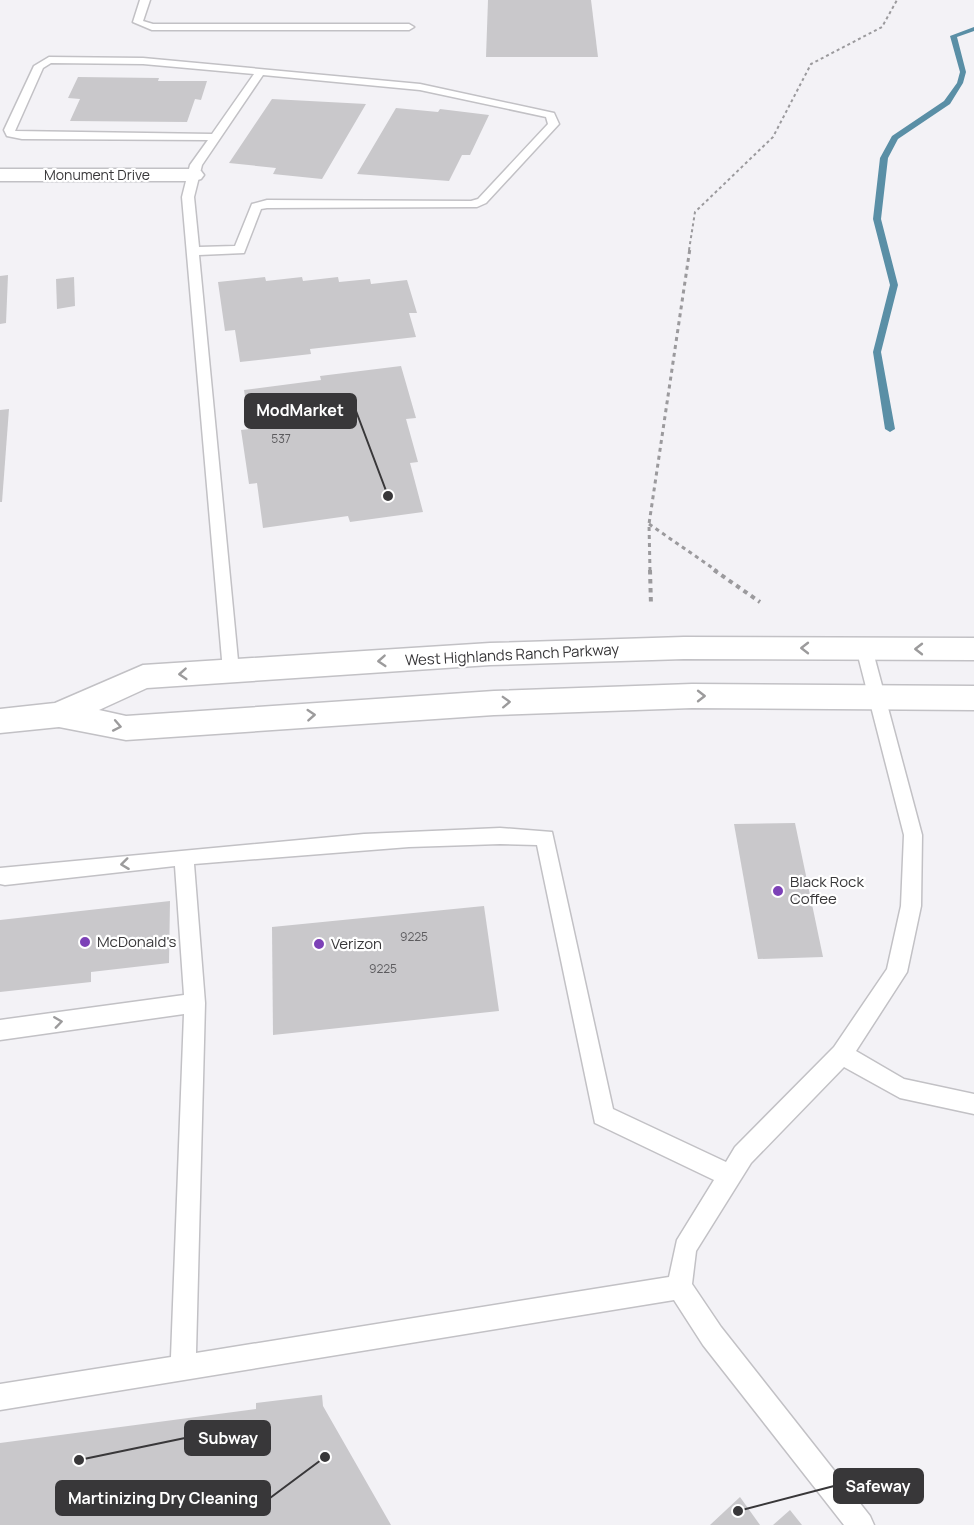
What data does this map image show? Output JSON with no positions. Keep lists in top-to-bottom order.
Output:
{
  "streets": {
    "main road": ["Monument Drive", "West Highlands Ranch Parkway"]
  },
  "places": [
    "ModMarket",
    "Black Rock Coffee",
    "McDonald's",
    "Verizon",
    "Martinizing Dry Cleaning",
    "Subway",
    "Safeway"
  ],
  "house_numbers": ["537", "9225", "9225"]
}
